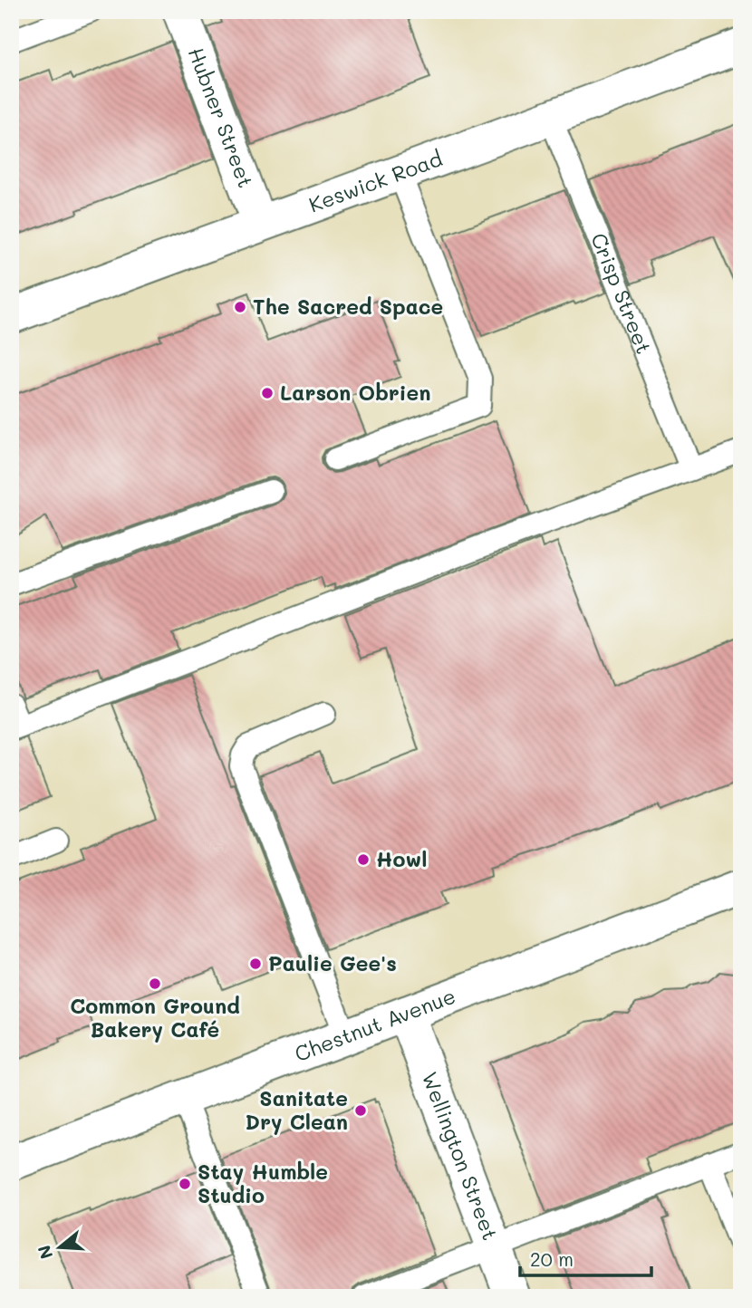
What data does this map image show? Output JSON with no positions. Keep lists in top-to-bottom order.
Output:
{
  "streets": {
    "street": [
      "Hubner Street",
      "Keswick Road",
      "Chestnut Avenue",
      "Wellington Street"
    ],
    "lane": ["Crisp Street"]
  },
  "crossings": [
    ["Hubner Street", "Keswick Road"],
    ["Keswick Road", "Crisp Street"],
    ["Chestnut Avenue", "Wellington Street"]
  ],
  "places": [
    "The Sacred Space",
    "Larson Obrien",
    "Howl",
    "Paulie Gee's",
    "Common Ground Bakery Café",
    "Sanitate Dry Clean",
    "Stay Humble Studio"
  ],
  "scale_bar": "20 m",
  "north": "left"
}
